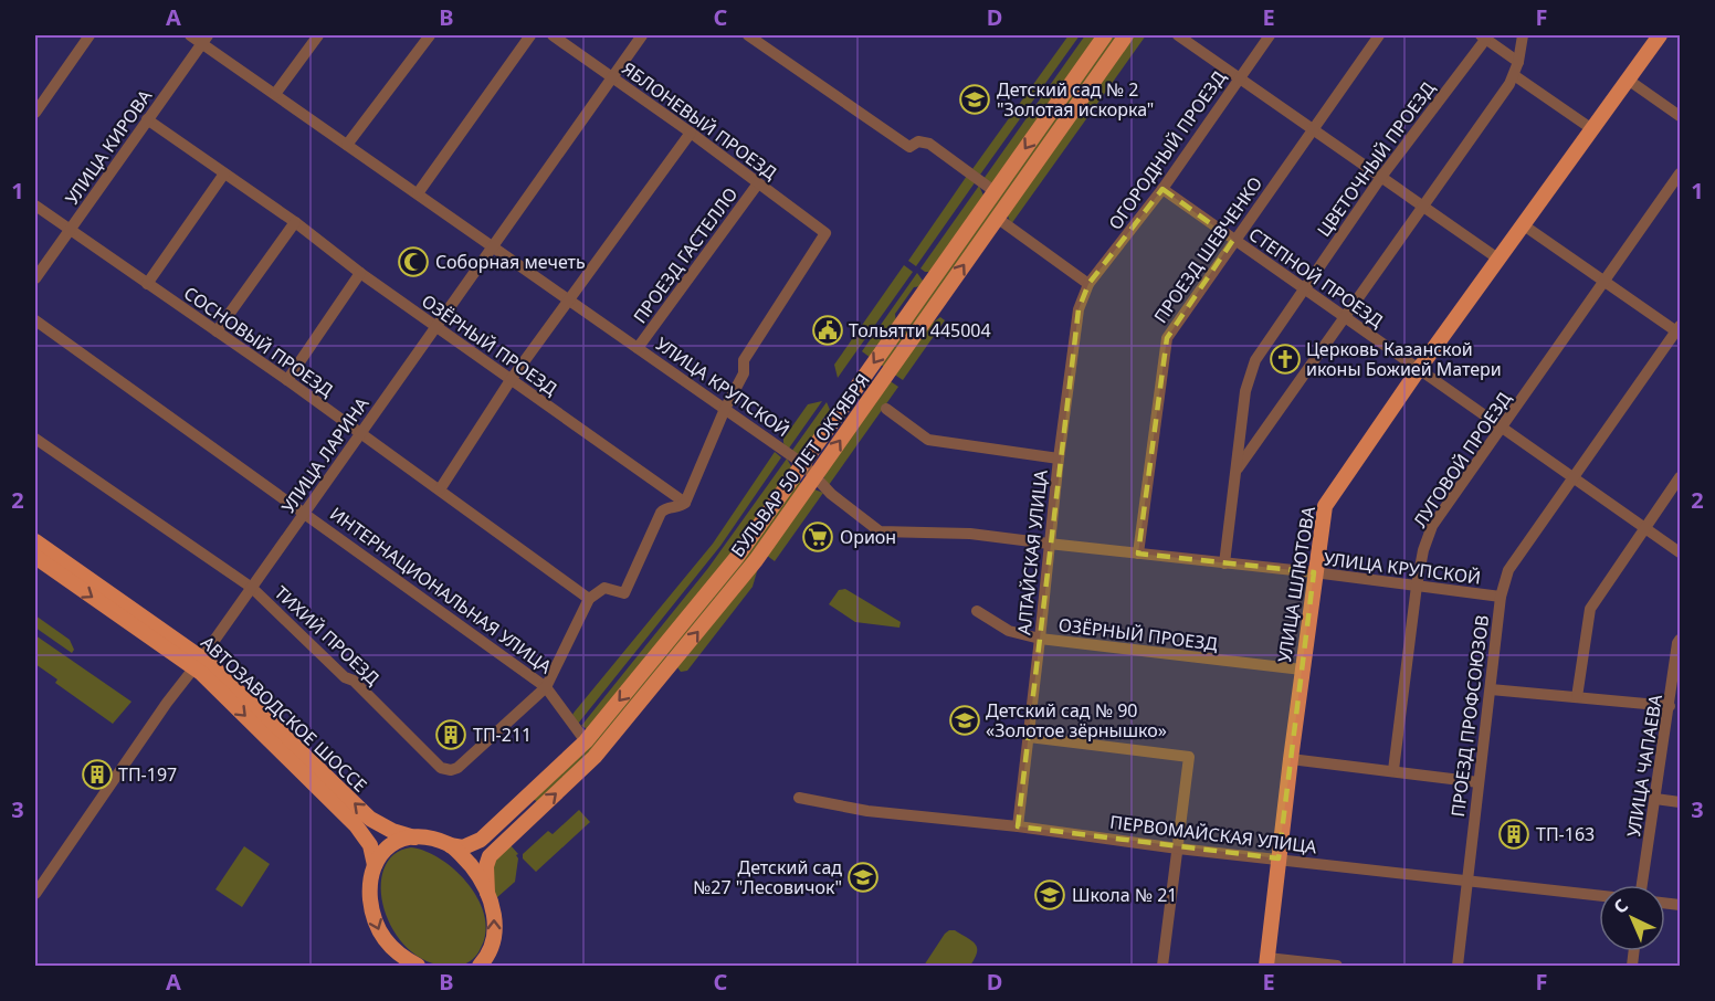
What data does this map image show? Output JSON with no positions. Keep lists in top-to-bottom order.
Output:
{
  "streets": {
    "main road": ["БУЛЬВАР 50 ЛЕТ ОКТЯБРЯ", "УЛИЦА ШЛЮТОВА", "АВТОЗАВОДСКОЕ ШОССЕ"],
    "street": [
      "ЯБЛОНЕВЫЙ ПРОЕЗД",
      "УЛИЦА КИРОВА",
      "ОГОРОДНЫЙ ПРОЕЗД",
      "ЦВЕТОЧНЫЙ ПРОЕЗД",
      "ПРОЕЗД ШЕВЧЕНКО",
      "ПРОЕЗД ГАСТЕЛЛО",
      "СТЕПНОЙ ПРОЕЗД",
      "СОСНОВЫЙ ПРОЕЗД",
      "ОЗЁРНЫЙ ПРОЕЗД",
      "УЛИЦА КРУПСКОЙ",
      "УЛИЦА ЛАРИНА",
      "ЛУГОВОЙ ПРОЕЗД",
      "АЛТАЙСКАЯ УЛИЦА",
      "ИНТЕРНАЦИОНАЛЬНАЯ УЛИЦА",
      "ТИХИЙ ПРОЕЗД",
      "ПРОЕЗД ПРОФСОЮЗОВ",
      "УЛИЦА ЧАПАЕВА",
      "ПЕРВОМАЙСКАЯ УЛИЦА"
    ]
  },
  "crossings": [
    ["ЯБЛОНЕВЫЙ ПРОЕЗД", "ПРОЕЗД ГАСТЕЛЛО"],
    ["ЯБЛОНЕВЫЙ ПРОЕЗД", "УЛИЦА КРУПСКОЙ"],
    ["ЯБЛОНЕВЫЙ ПРОЕЗД", "УЛИЦА ЛАРИНА"],
    ["УЛИЦА КИРОВА", "СОСНОВЫЙ ПРОЕЗД"],
    ["УЛИЦА КИРОВА", "ОЗЁРНЫЙ ПРОЕЗД"],
    ["УЛИЦА КИРОВА", "УЛИЦА КРУПСКОЙ"],
    ["ОГОРОДНЫЙ ПРОЕЗД", "СТЕПНОЙ ПРОЕЗД"],
    ["ОГОРОДНЫЙ ПРОЕЗД", "АЛТАЙСКАЯ УЛИЦА"],
    ["ЦВЕТОЧНЫЙ ПРОЕЗД", "СТЕПНОЙ ПРОЕЗД"],
    ["ЦВЕТОЧНЫЙ ПРОЕЗД", "УЛИЦА КРУПСКОЙ"],
    ["ПРОЕЗД ШЕВЧЕНКО", "СТЕПНОЙ ПРОЕЗД"],
    ["ПРОЕЗД ШЕВЧЕНКО", "УЛИЦА КРУПСКОЙ"],
    ["ПРОЕЗД ГАСТЕЛЛО", "УЛИЦА КРУПСКОЙ"],
    ["СТЕПНОЙ ПРОЕЗД", "ЛУГОВОЙ ПРОЕЗД"],
    ["СТЕПНОЙ ПРОЕЗД", "УЛИЦА ШЛЮТОВА"],
    ["СТЕПНОЙ ПРОЕЗД", "ПРОЕЗД ПРОФСОЮЗОВ"],
    ["СОСНОВЫЙ ПРОЕЗД", "УЛИЦА ЛАРИНА"],
    ["ОЗЁРНЫЙ ПРОЕЗД", "УЛИЦА ЛАРИНА"],
    ["ОЗЁРНЫЙ ПРОЕЗД", "АЛТАЙСКАЯ УЛИЦА"],
    ["ОЗЁРНЫЙ ПРОЕЗД", "УЛИЦА ШЛЮТОВА"],
    ["УЛИЦА КРУПСКОЙ", "УЛИЦА ЛАРИНА"],
    ["УЛИЦА КРУПСКОЙ", "ЛУГОВОЙ ПРОЕЗД"],
    ["УЛИЦА КРУПСКОЙ", "БУЛЬВАР 50 ЛЕТ ОКТЯБРЯ"],
    ["УЛИЦА КРУПСКОЙ", "АЛТАЙСКАЯ УЛИЦА"],
    ["УЛИЦА КРУПСКОЙ", "УЛИЦА ШЛЮТОВА"],
    ["УЛИЦА КРУПСКОЙ", "ПРОЕЗД ПРОФСОЮЗОВ"],
    ["УЛИЦА ЛАРИНА", "ИНТЕРНАЦИОНАЛЬНАЯ УЛИЦА"],
    ["УЛИЦА ЛАРИНА", "ТИХИЙ ПРОЕЗД"],
    ["УЛИЦА ЛАРИНА", "АВТОЗАВОДСКОЕ ШОССЕ"],
    ["БУЛЬВАР 50 ЛЕТ ОКТЯБРЯ", "ИНТЕРНАЦИОНАЛЬНАЯ УЛИЦА"],
    ["БУЛЬВАР 50 ЛЕТ ОКТЯБРЯ", "АВТОЗАВОДСКОЕ ШОССЕ"],
    ["АЛТАЙСКАЯ УЛИЦА", "ПЕРВОМАЙСКАЯ УЛИЦА"],
    ["УЛИЦА ШЛЮТОВА", "ПЕРВОМАЙСКАЯ УЛИЦА"],
    ["ИНТЕРНАЦИОНАЛЬНАЯ УЛИЦА", "ТИХИЙ ПРОЕЗД"],
    ["ПРОЕЗД ПРОФСОЮЗОВ", "ПЕРВОМАЙСКАЯ УЛИЦА"]
  ],
  "places": {
    "school or university": [
      "Детский сад № 2 \"Золотая искорка\"",
      "Детский сад № 90 «Золотое зёрнышко»",
      "Детский сад №27 \"Лесовичок\"",
      "Школа № 21"
    ],
    "mosque": ["Cоборная мечеть"],
    "public building": ["Тольятти 445004"],
    "church": ["Церковь Казанской иконы Божией Матери"],
    "supermarket": ["Орион"],
    "building": ["ТП-211", "ТП-197", "ТП-163"]
  },
  "north": "top left",
  "grid": {
    "columns": [
      "A",
      "B",
      "C",
      "D",
      "E",
      "F"
    ],
    "rows": ["1", "2", "3"]
  }
}
